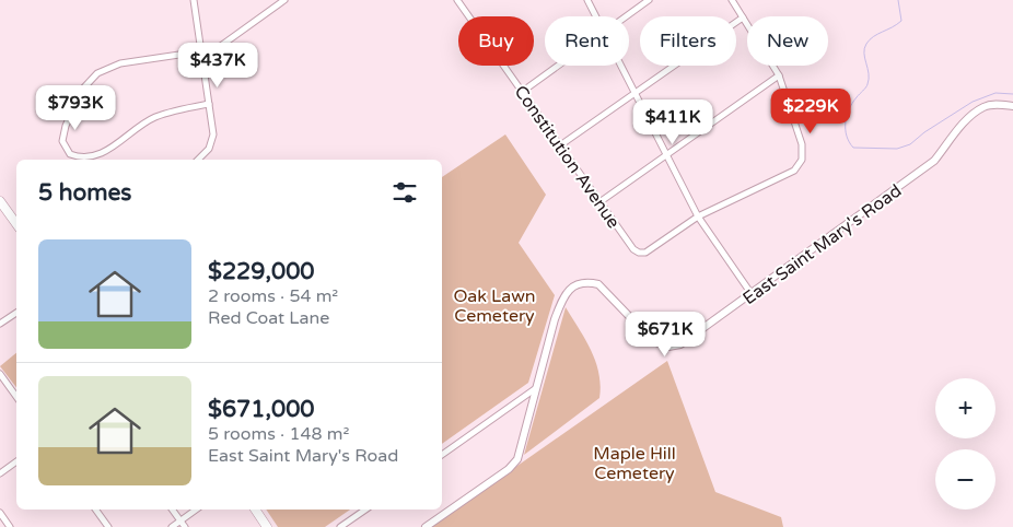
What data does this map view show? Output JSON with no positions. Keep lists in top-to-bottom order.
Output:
{
  "streets": {
    "street": ["Constitution Avenue", "East Saint Mary's Road"]
  },
  "parks": ["Oak Lawn Cemetery", "Maple Hill Cemetery"],
  "page": {
    "chip": [
      "Buy",
      "Rent",
      "Filters",
      "New"
    ],
    "price": [
      "$437K",
      "$793K",
      "$229K",
      "$411K",
      "$671K"
    ],
    "heading": "5 homes",
    "list": [
      {
        "name": "$229,000",
        "note": "2 rooms · 54 m² · Red Coat Lane"
      },
      {
        "name": "$671,000",
        "note": "5 rooms · 148 m² · East Saint Mary's Road"
      }
    ],
    "map_buttons": ["+", "−"]
  }
}
